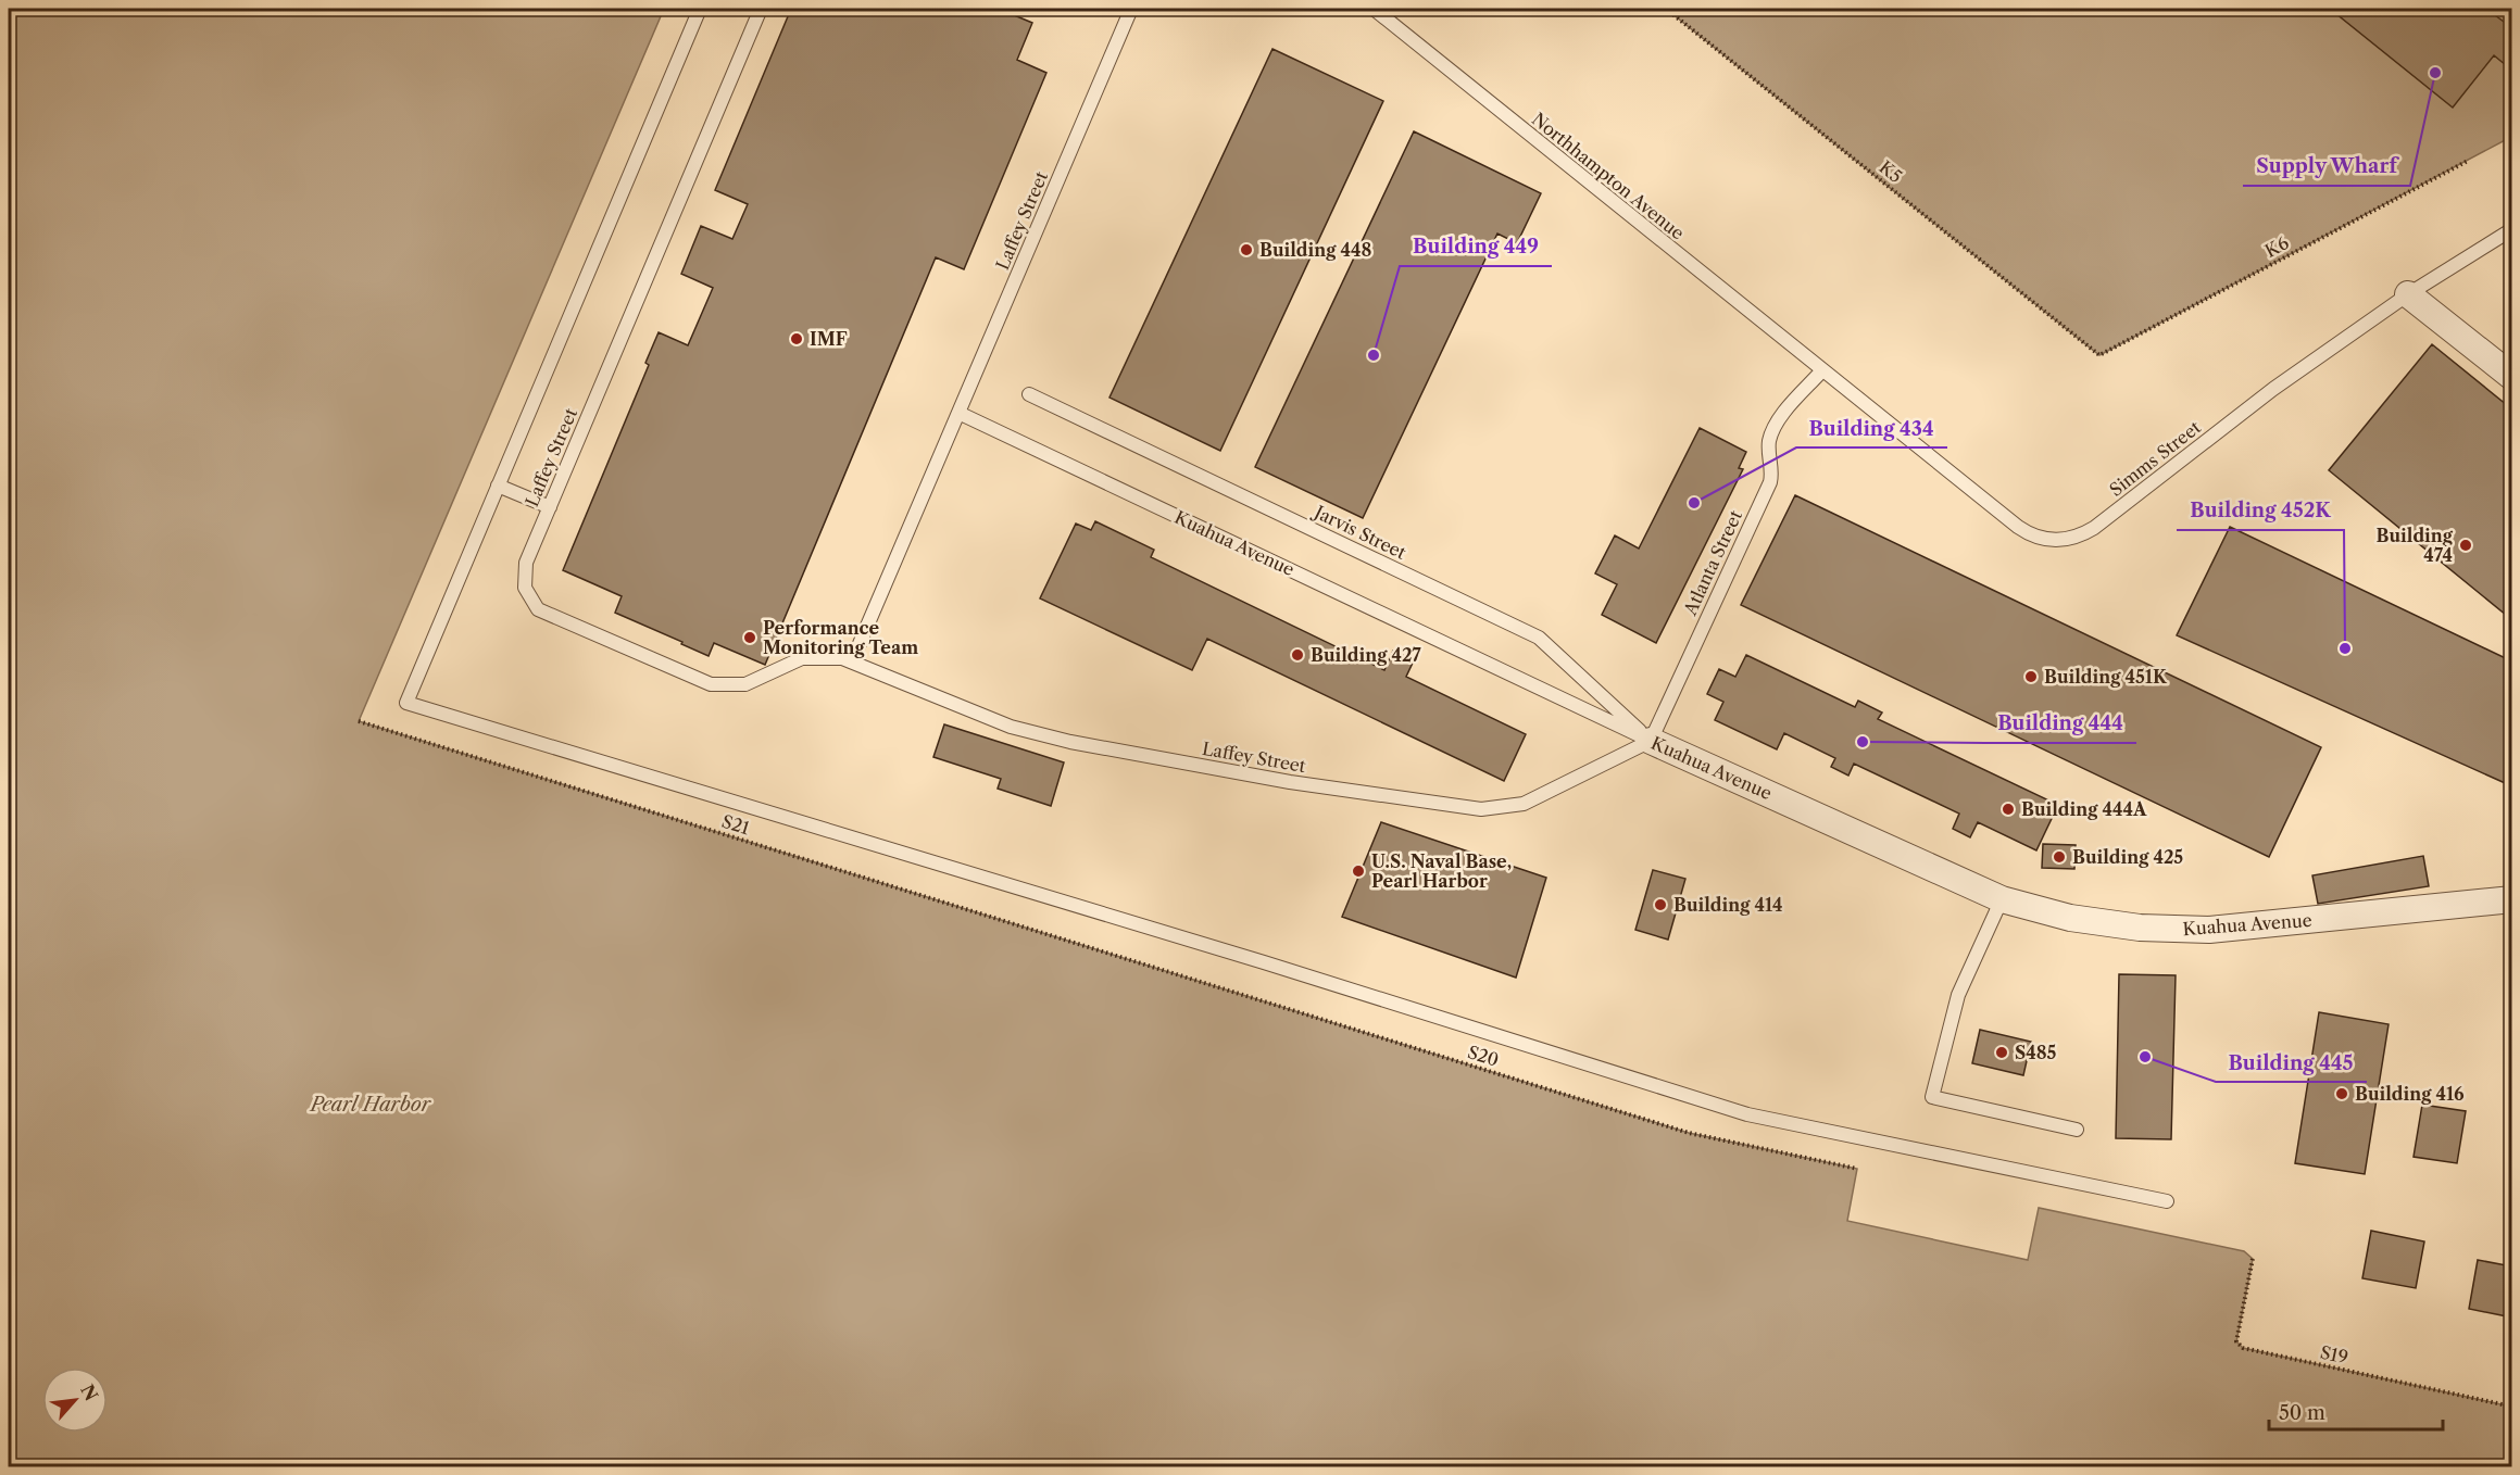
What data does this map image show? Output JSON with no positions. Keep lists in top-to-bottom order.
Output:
{
  "streets": {
    "street": ["Kuahua Avenue"],
    "lane": [
      "Northhampton Avenue",
      "Laffey Street",
      "Simms Street",
      "Jarvis Street",
      "Atlanta Street"
    ],
    "path": [
      "K5",
      "K6",
      "S21",
      "S20",
      "S19"
    ]
  },
  "crossings": [
    ["K5", "K6"],
    ["Northhampton Avenue", "Simms Street"],
    ["Northhampton Avenue", "Atlanta Street"],
    ["Laffey Street", "Jarvis Street"],
    ["Laffey Street", "Kuahua Avenue"],
    ["Laffey Street", "Atlanta Street"],
    ["Simms Street", "Atlanta Street"],
    ["Jarvis Street", "Kuahua Avenue"],
    ["Jarvis Street", "Atlanta Street"],
    ["Kuahua Avenue", "Atlanta Street"],
    ["S21", "S20"]
  ],
  "water": ["Pearl Harbor"],
  "places": [
    "Supply Wharf",
    "Building 448",
    "IMF",
    "Building 449",
    "Building 434",
    "Building 474",
    "Performance Monitoring Team",
    "Building 452K",
    "Building 427",
    "Building 451K",
    "Building 444",
    "Building 444A",
    "Building 425",
    "U.S. Naval Base, Pearl Harbor",
    "Building 414",
    "S485",
    "Building 445",
    "Building 416"
  ],
  "scale_bar": "50 m",
  "north": "top right"
}
